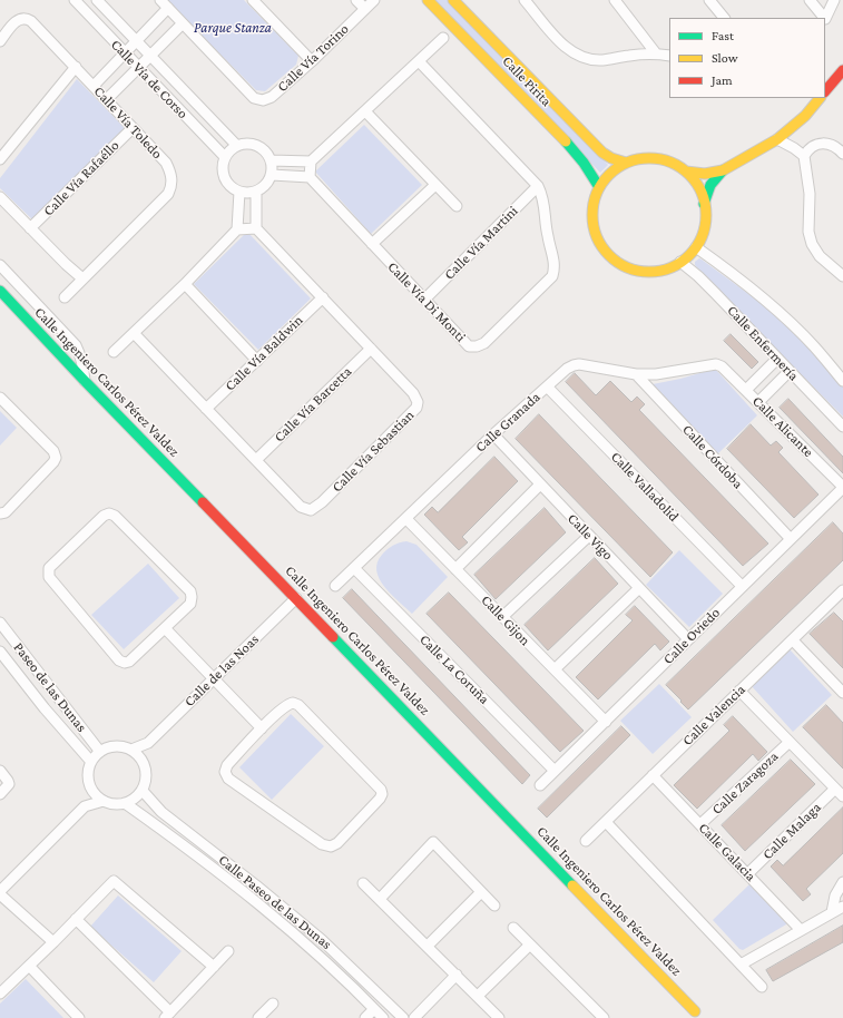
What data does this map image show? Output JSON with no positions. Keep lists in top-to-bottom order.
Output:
{
  "streets": {
    "street": [
      "Calle Vía Torino",
      "Calle Vía de Corso",
      "Calle Pirita",
      "Calle Vía Toledo",
      "Calle Vía Rafaéllo",
      "Calle Vía Martini",
      "Calle Vía Di Monti",
      "Calle Enfermería",
      "Calle Vía Baldwin",
      "Calle Ingeniero Carlos Pérez Valdez",
      "Calle Vía Barcetta",
      "Calle Granada",
      "Calle Alicante",
      "Calle Vía Sebastian",
      "Calle Córdoba",
      "Calle Valladolid",
      "Calle Vigo",
      "Calle Gijon",
      "Calle Oviedo",
      "Calle La Coruña",
      "Calle de las Noas",
      "Paseo de las Dunas",
      "Calle Valencia",
      "Calle Zaragoza",
      "Calle Malaga",
      "Calle Galacia",
      "Calle Paseo de las Dunas"
    ]
  },
  "crossings": [
    ["Calle Pirita", "Calle Enfermería"],
    ["Calle Vía Toledo", "Calle Vía Rafaéllo"],
    ["Calle Vía Martini", "Calle Vía Di Monti"],
    ["Calle Vía Baldwin", "Calle Vía Sebastian"],
    ["Calle Ingeniero Carlos Pérez Valdez", "Calle de las Noas"],
    ["Calle Vía Barcetta", "Calle Vía Sebastian"],
    ["Calle Granada", "Calle Alicante"],
    ["Calle Granada", "Calle Córdoba"],
    ["Calle Granada", "Calle Valladolid"],
    ["Calle Granada", "Calle Vigo"],
    ["Calle Granada", "Calle Gijon"],
    ["Calle Granada", "Calle La Coruña"],
    ["Calle Alicante", "Calle Oviedo"],
    ["Calle Córdoba", "Calle Oviedo"],
    ["Calle Valladolid", "Calle Oviedo"],
    ["Calle Vigo", "Calle Oviedo"],
    ["Calle Gijon", "Calle Oviedo"],
    ["Calle Oviedo", "Calle La Coruña"],
    ["Calle de las Noas", "Paseo de las Dunas"],
    ["Calle de las Noas", "Calle Paseo de las Dunas"],
    ["Paseo de las Dunas", "Calle Paseo de las Dunas"],
    ["Calle Valencia", "Calle Galacia"],
    ["Calle Zaragoza", "Calle Galacia"],
    ["Calle Malaga", "Calle Galacia"]
  ],
  "parks": ["Parque Stanza"],
  "legend": ["Fast", "Slow", "Jam"]
}
